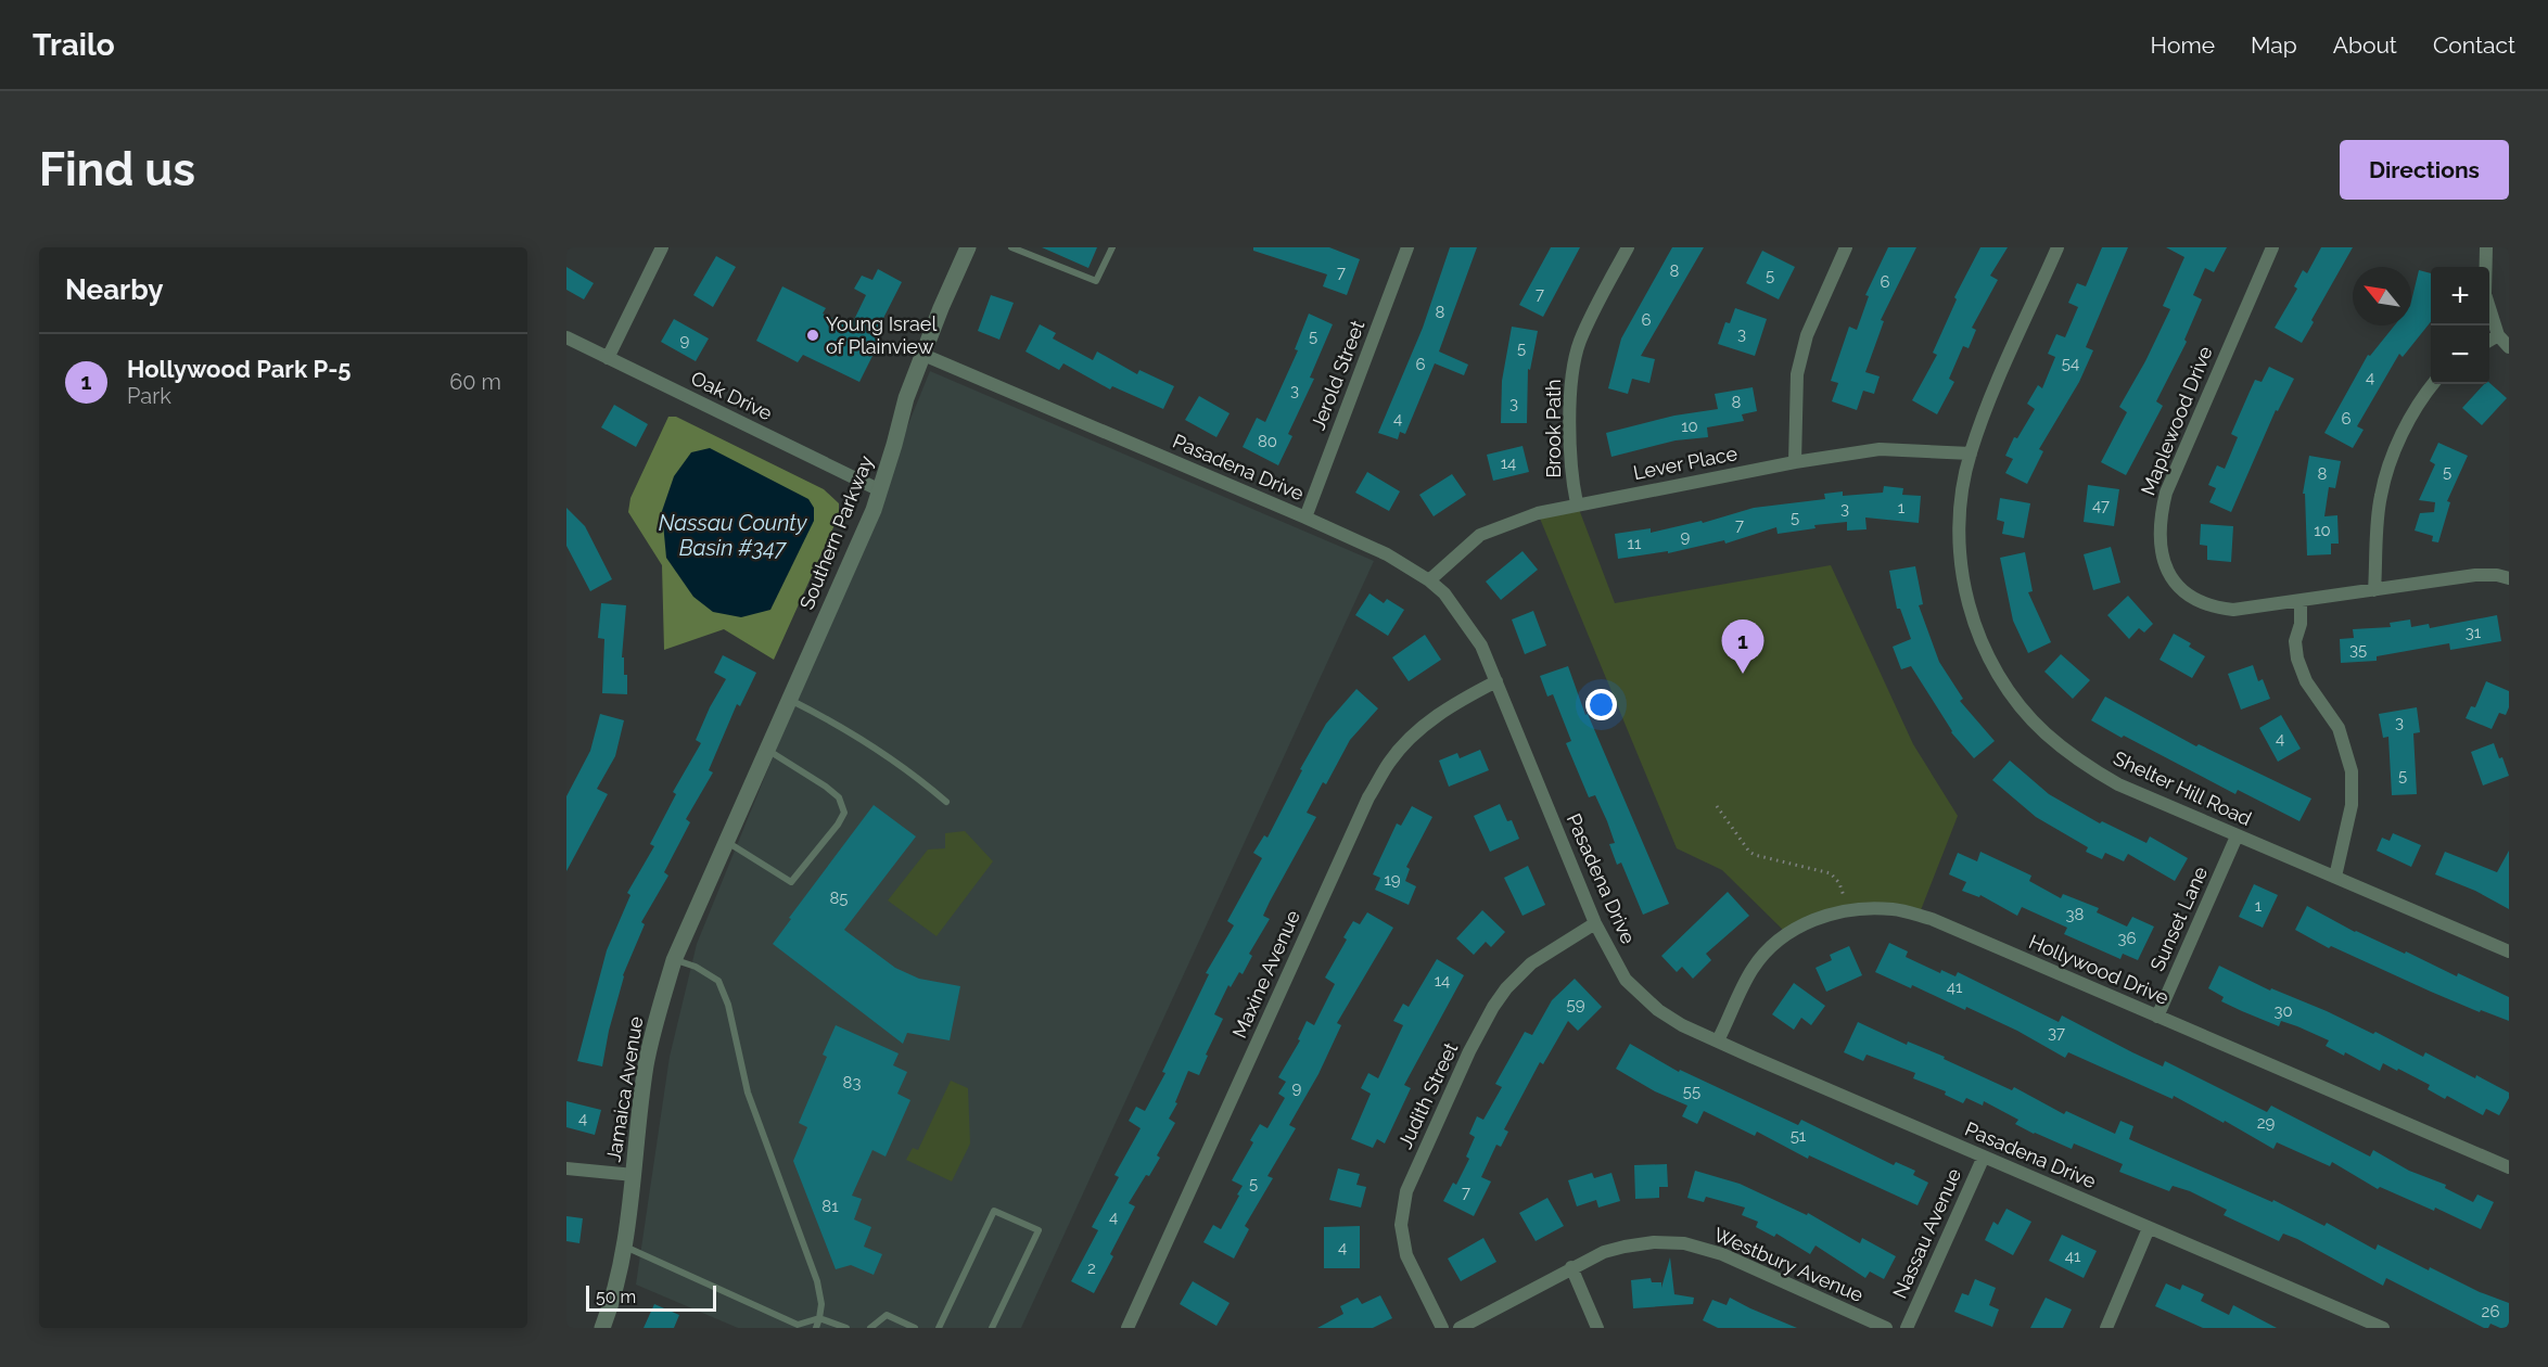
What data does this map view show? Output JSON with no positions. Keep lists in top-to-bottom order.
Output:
{
  "streets": {
    "street": [
      "Jerold Street",
      "Oak Drive",
      "Maplewood Drive",
      "Brook Path",
      "Lever Place",
      "Pasadena Drive",
      "Southern Parkway",
      "Shelter Hill Road",
      "Sunset Lane",
      "Hollywood Drive",
      "Maxine Avenue",
      "Jamaica Avenue",
      "Judith Street",
      "Nassau Avenue",
      "Westbury Avenue"
    ]
  },
  "crossings": [
    ["Jerold Street", "Pasadena Drive"],
    ["Oak Drive", "Southern Parkway"],
    ["Brook Path", "Lever Place"],
    ["Lever Place", "Pasadena Drive"],
    ["Lever Place", "Shelter Hill Road"],
    ["Pasadena Drive", "Southern Parkway"],
    ["Pasadena Drive", "Hollywood Drive"],
    ["Pasadena Drive", "Maxine Avenue"],
    ["Pasadena Drive", "Judith Street"],
    ["Pasadena Drive", "Nassau Avenue"],
    ["Southern Parkway", "Jamaica Avenue"],
    ["Shelter Hill Road", "Sunset Lane"],
    ["Sunset Lane", "Hollywood Drive"]
  ],
  "water": ["Nassau County Basin #347"],
  "places": ["Young Israel of Plainview"],
  "house_numbers": [
    "8",
    "7",
    "5",
    "6",
    "7",
    "8",
    "6",
    "3",
    "5",
    "9",
    "5",
    "54",
    "6",
    "4",
    "3",
    "8",
    "3",
    "4",
    "6",
    "10",
    "80",
    "14",
    "5",
    "8",
    "47",
    "1",
    "3",
    "5",
    "7",
    "10",
    "9",
    "11",
    "31",
    "35",
    "3",
    "4",
    "5",
    "19",
    "85",
    "1",
    "38",
    "36",
    "14",
    "41",
    "59",
    "30",
    "37",
    "83",
    "9",
    "55",
    "4",
    "29",
    "51",
    "5",
    "7",
    "81",
    "4",
    "4",
    "41",
    "2",
    "26"
  ],
  "scale_bar": "50 m",
  "north": "top left",
  "page": {
    "header": "Trailo",
    "nav": [
      "Home",
      "Map",
      "About",
      "Contact"
    ],
    "buttons": "Directions",
    "title": "Find us",
    "heading": "Nearby",
    "map_buttons": ["+", "−"],
    "list": [
      {
        "mark": "1",
        "name": "Hollywood Park P-5",
        "note": "Park",
        "value": "60 m"
      }
    ],
    "pins": "1",
    "scale": "50 m"
  }
}
